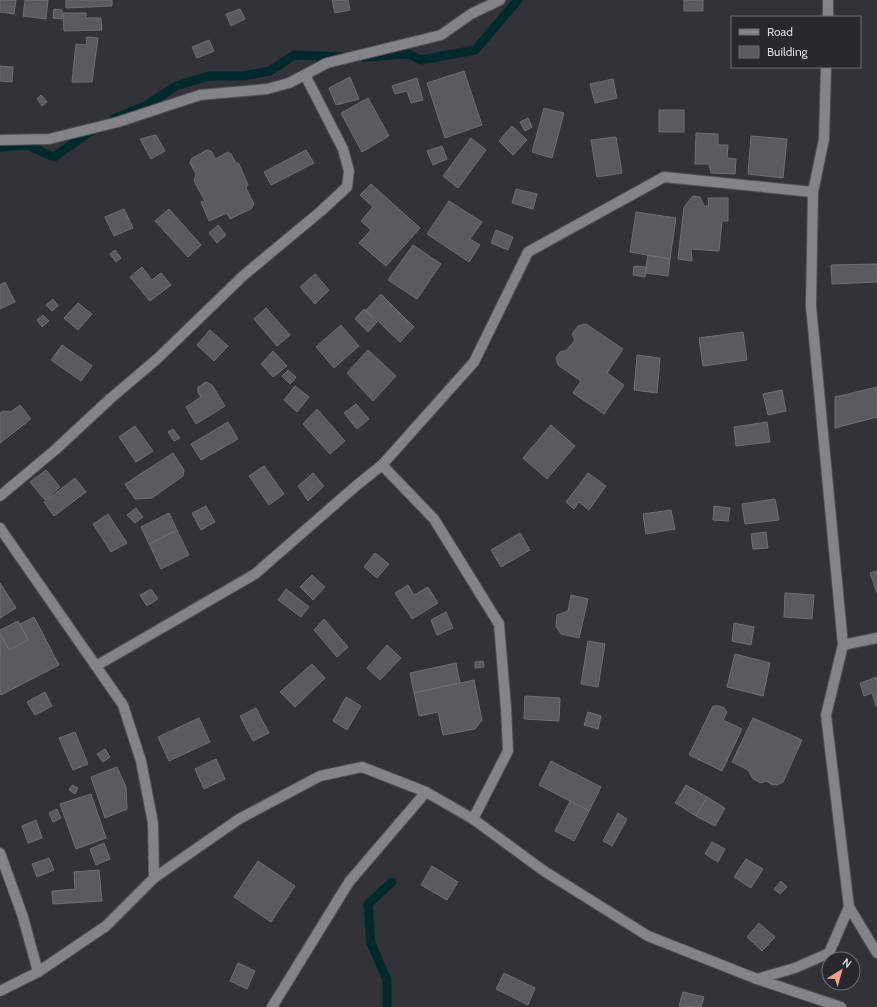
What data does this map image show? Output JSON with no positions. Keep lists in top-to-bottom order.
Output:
{
  "legend": ["Road", "Building"],
  "north": "top right"
}
